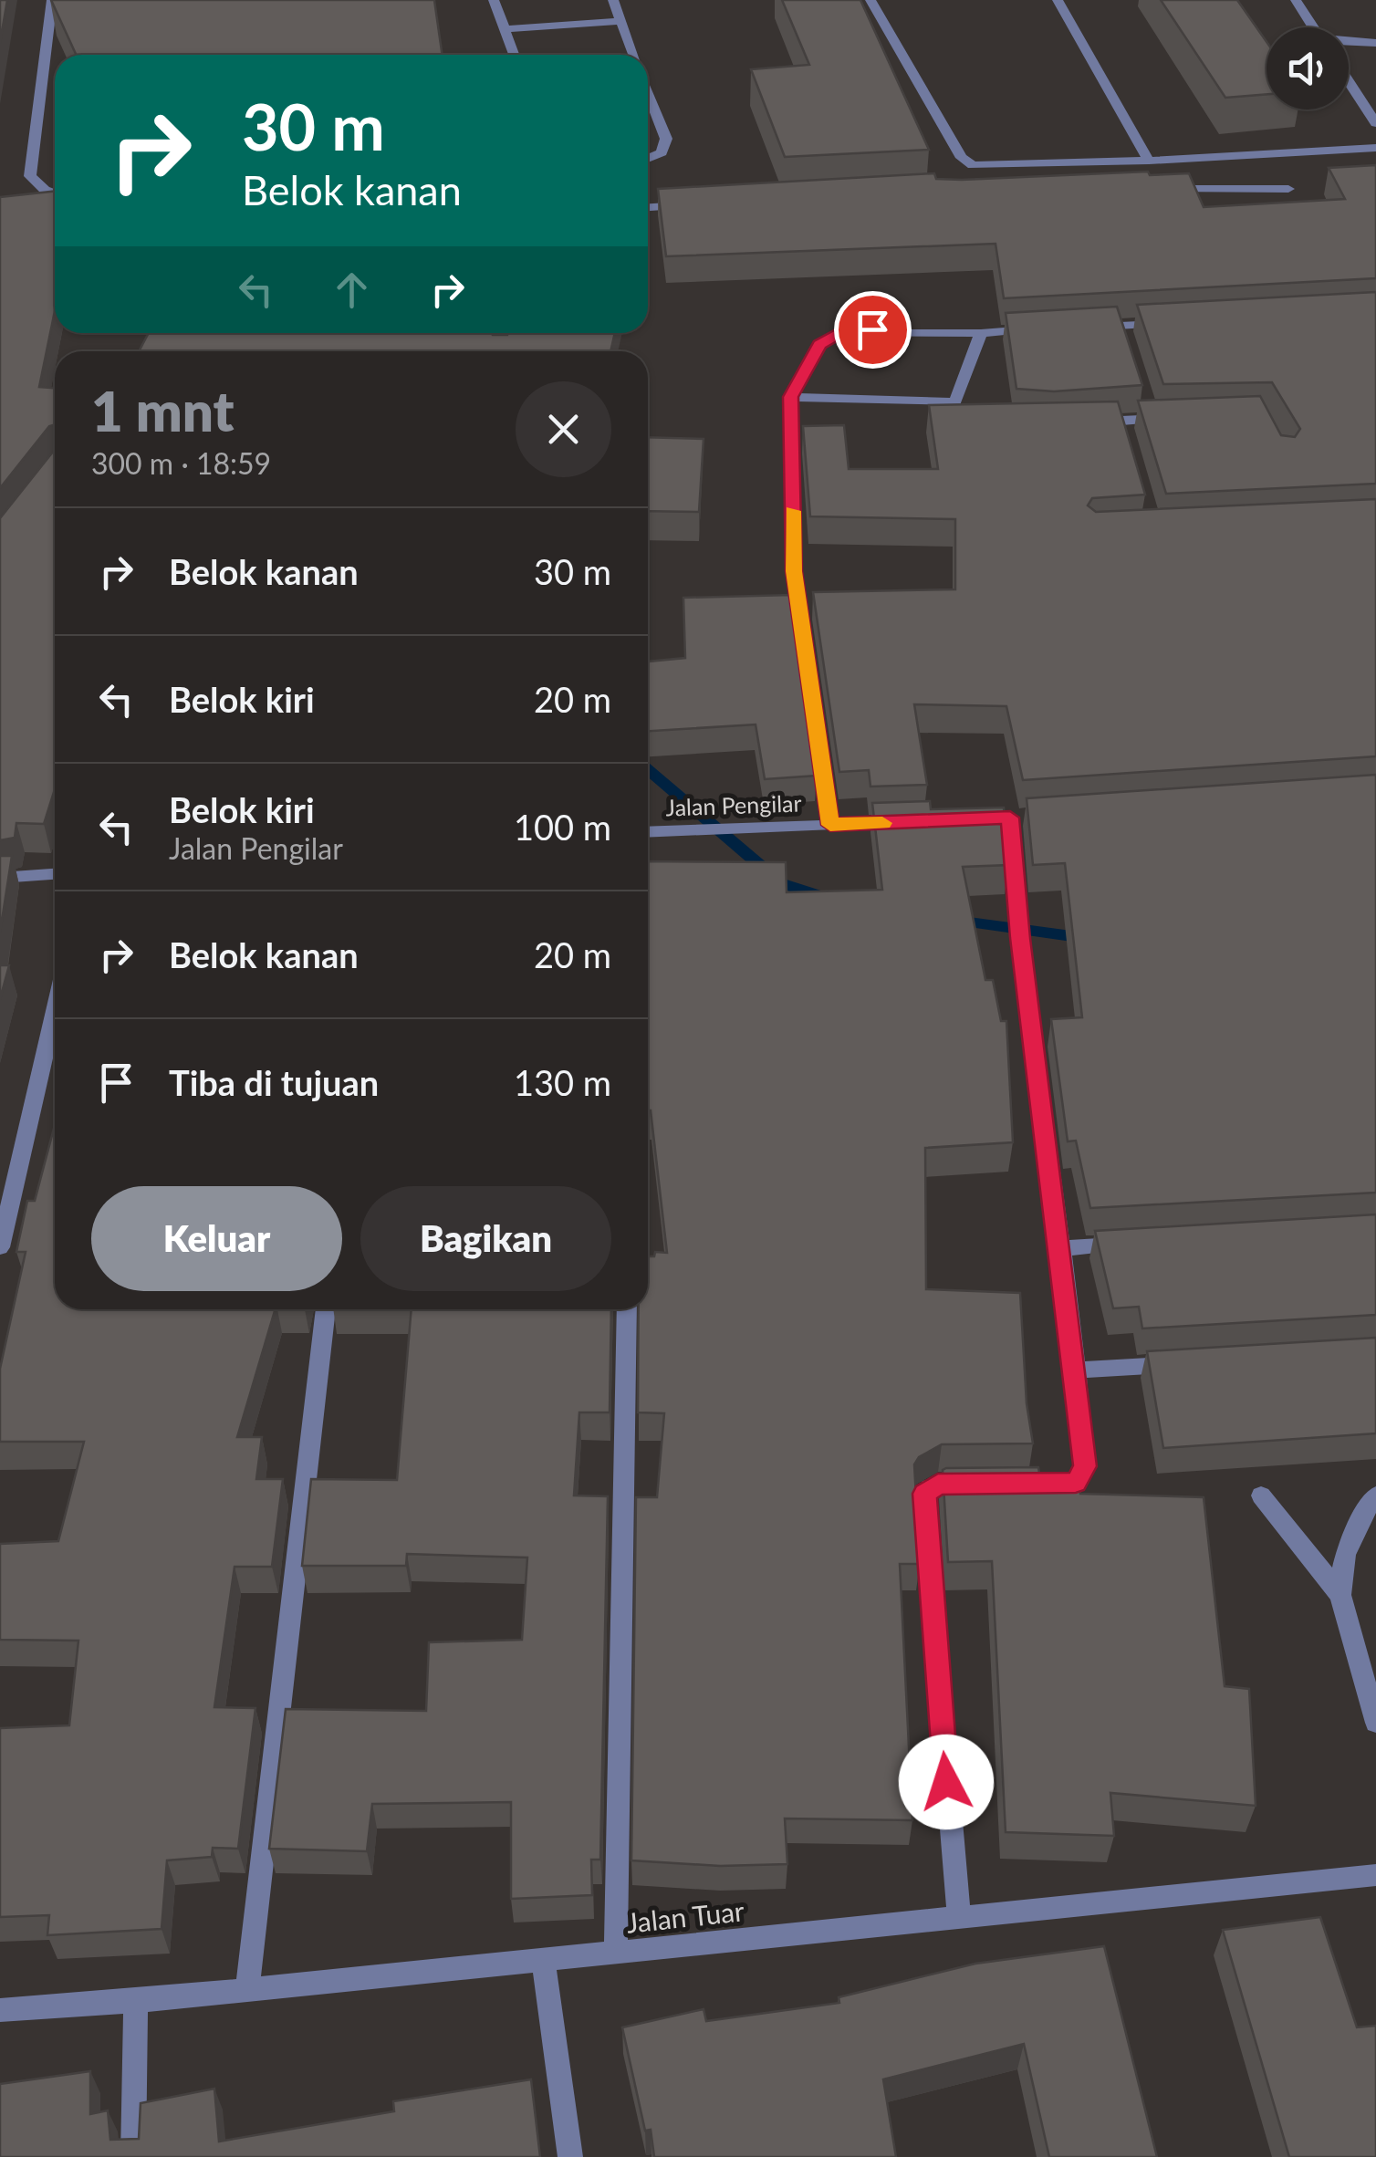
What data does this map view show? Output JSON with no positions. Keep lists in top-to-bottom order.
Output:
{
  "streets": {
    "street": ["Jalan Pengilar", "Jalan Tuar"]
  },
  "page": {
    "turn": ["30 m", "Belok kanan"],
    "heading": ["1 mnt", "300 m · 18:59"],
    "list": [
      {
        "name": "Belok kanan",
        "value": "30 m"
      },
      {
        "name": "Belok kiri",
        "value": "20 m"
      },
      {
        "name": "Belok kiri",
        "note": "Jalan Pengilar",
        "value": "100 m"
      },
      {
        "name": "Belok kanan",
        "value": "20 m"
      },
      {
        "name": "Tiba di tujuan",
        "value": "130 m"
      }
    ],
    "buttons": ["Keluar", "Bagikan"]
  }
}
